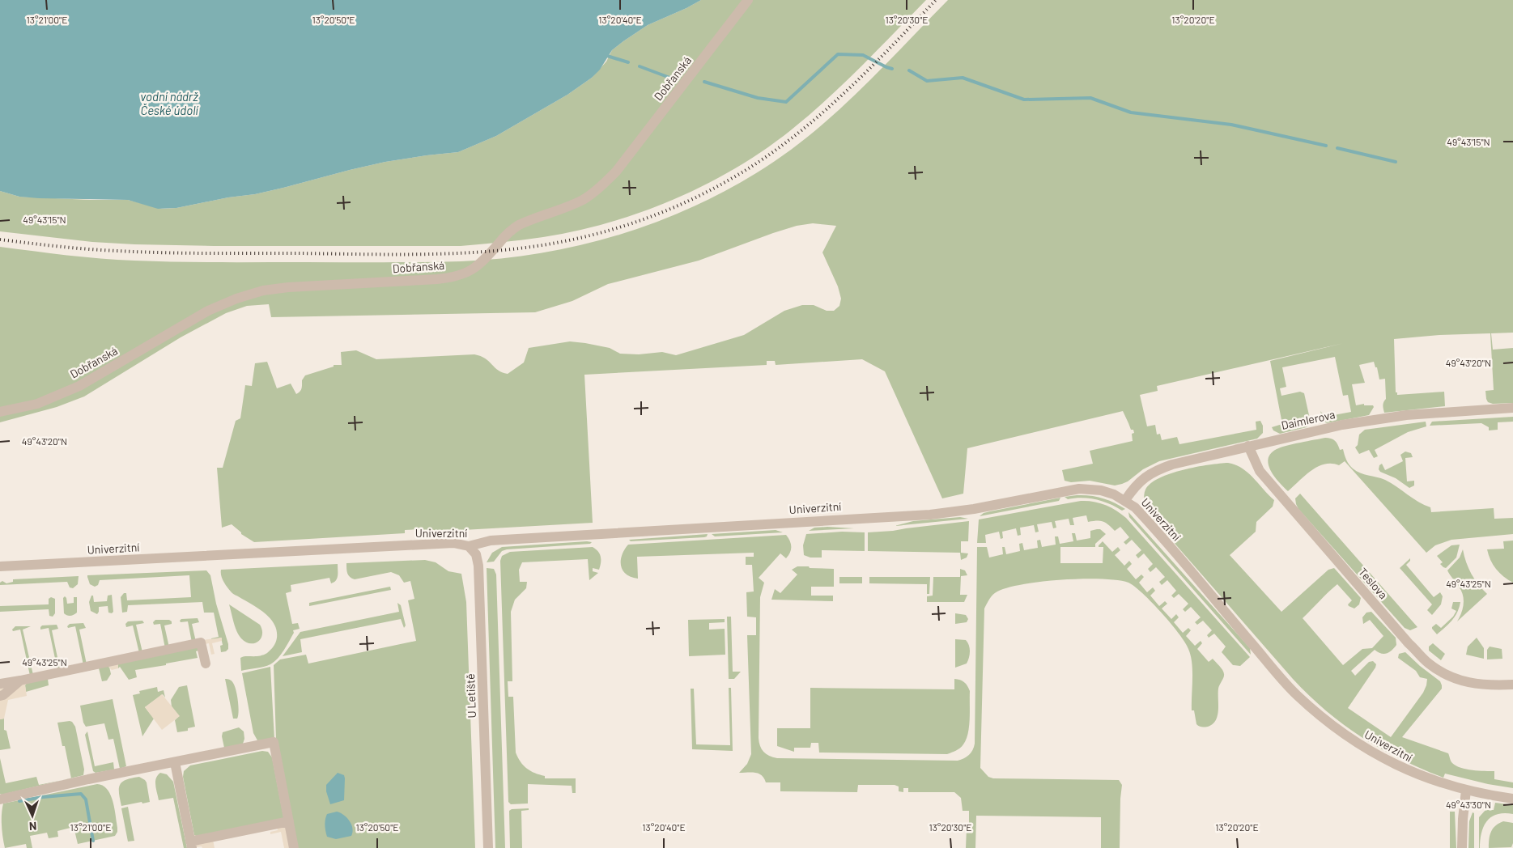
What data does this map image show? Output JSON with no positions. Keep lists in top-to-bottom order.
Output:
{
  "streets": {
    "street": [
      "Dobřanská",
      "Daimlerova",
      "Univerzitní",
      "Teslova",
      "U Letiště"
    ]
  },
  "crossings": [
    ["Daimlerova", "Univerzitní"],
    ["Daimlerova", "Teslova"],
    ["Univerzitní", "U Letiště"]
  ],
  "water": ["vodní nádrž České údolí"],
  "north": "bottom",
  "coordinates": [
    "13°21'00\"E",
    "13°20'50\"E",
    "13°20'40\"E",
    "13°20'30\"E",
    "13°20'20\"E",
    "49°43'15\"N",
    "49°43'20\"N",
    "49°43'25\"N",
    "49°43'30\"N"
  ]
}
